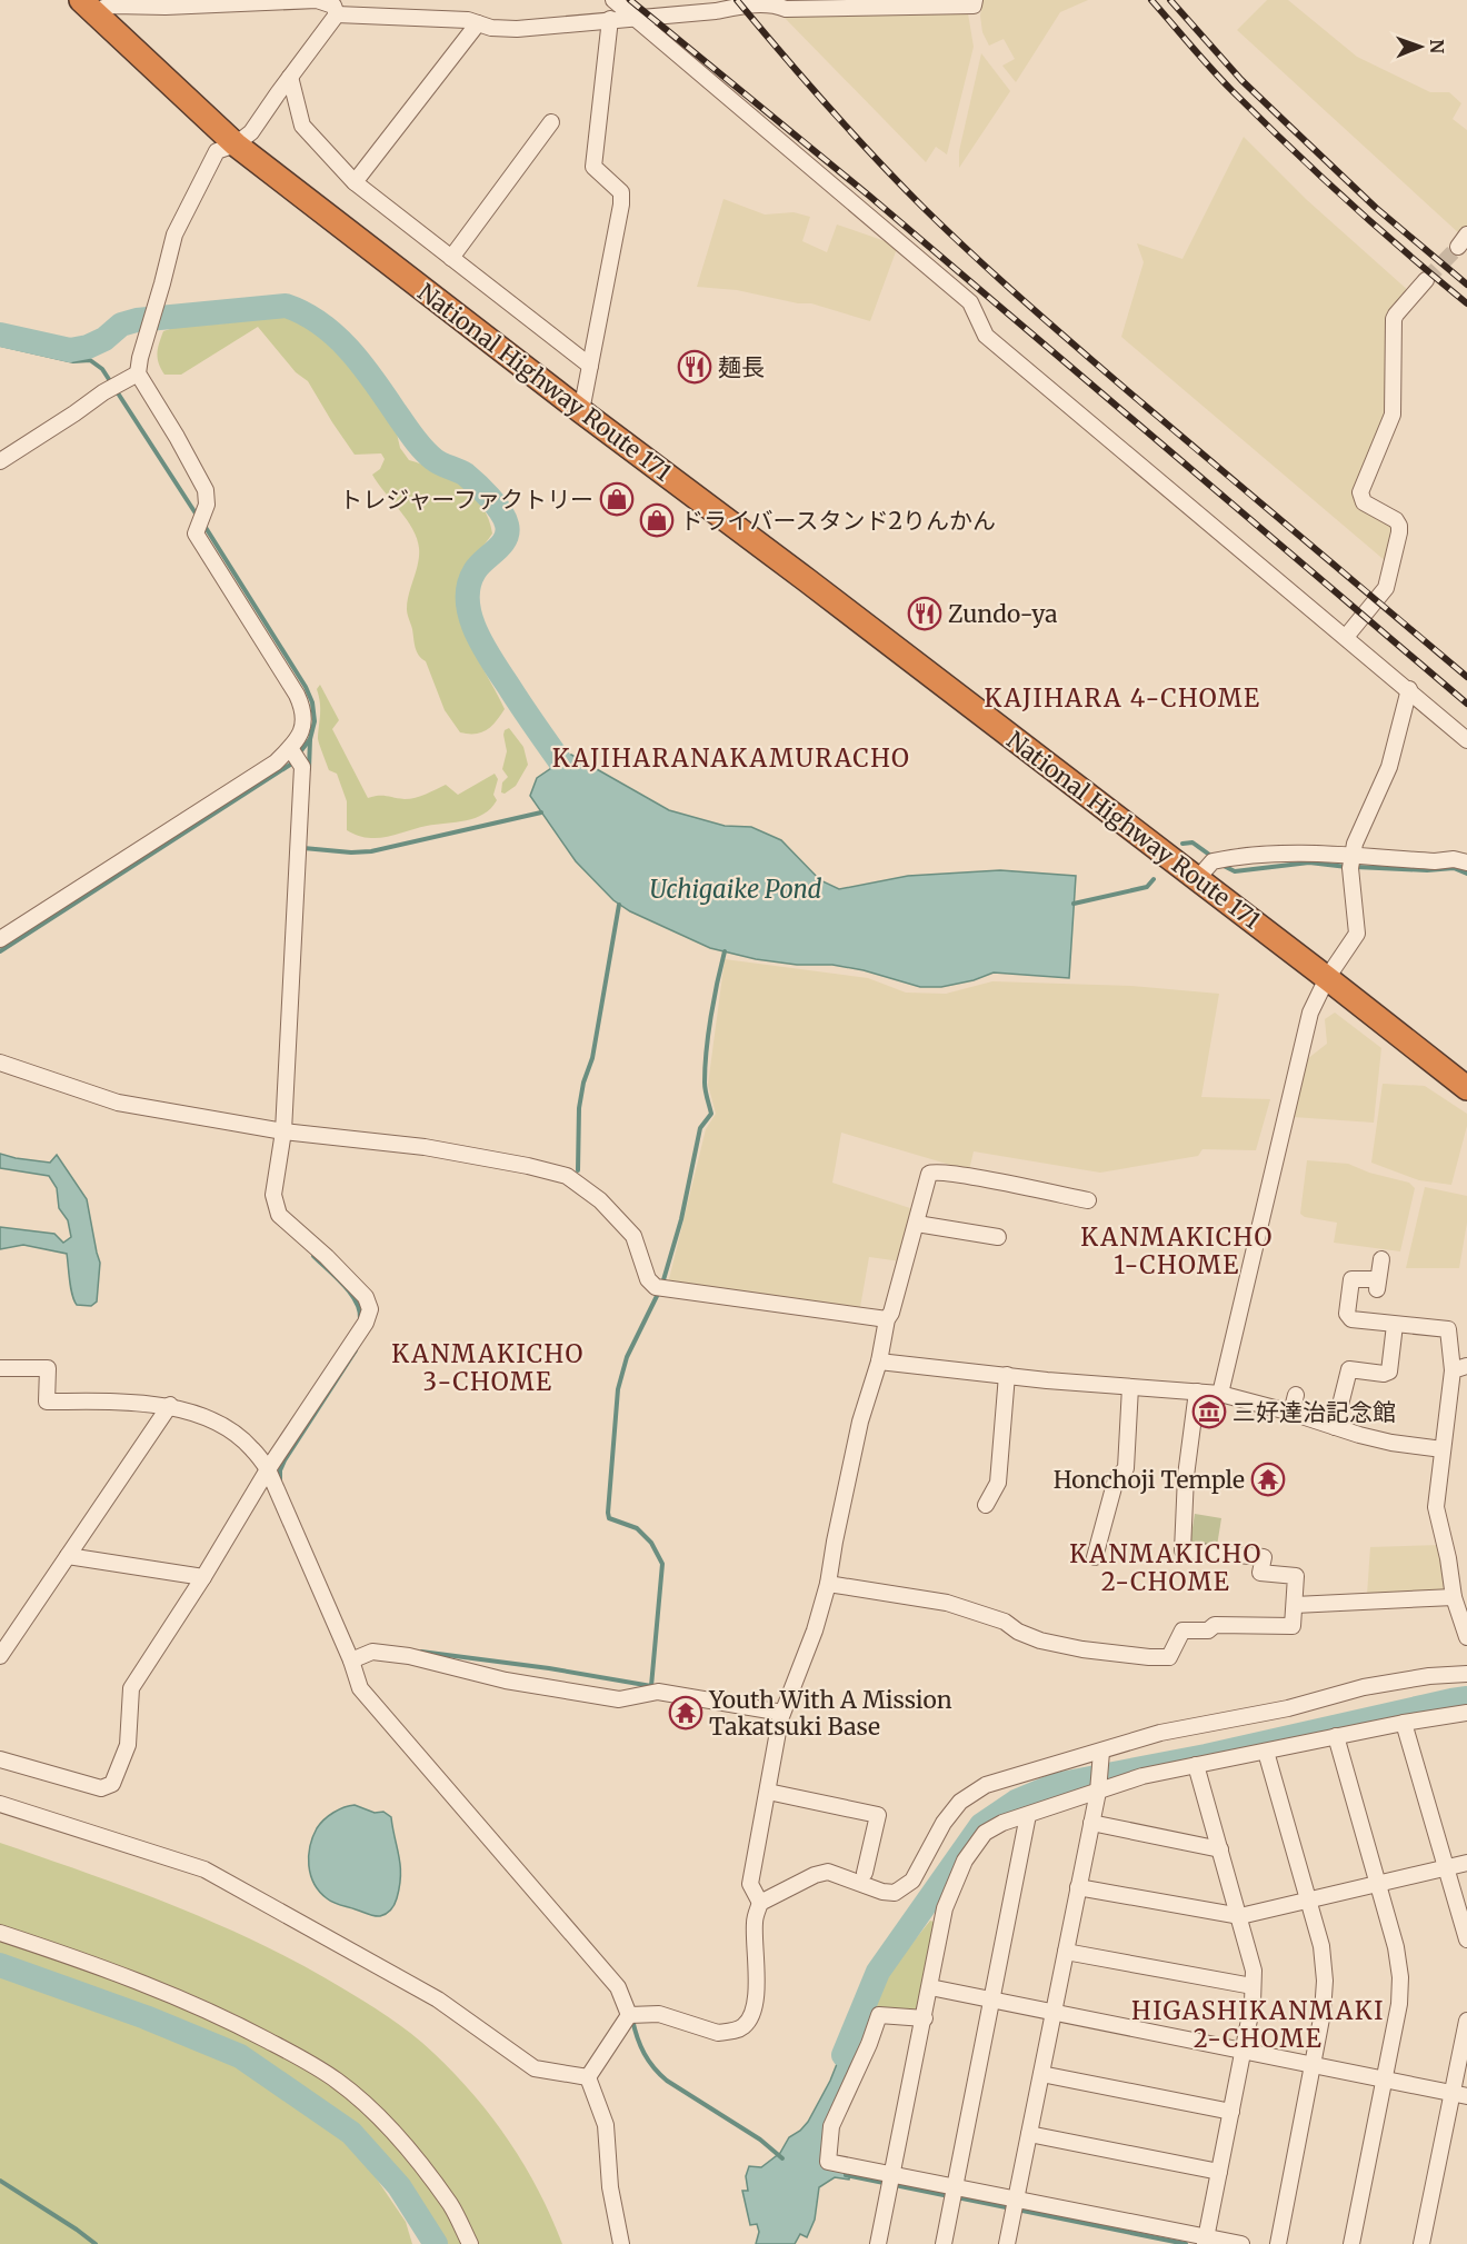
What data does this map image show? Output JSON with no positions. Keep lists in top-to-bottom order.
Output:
{
  "streets": {
    "highway": ["National Highway Route 171"]
  },
  "districts": [
    "KAJIHARA 4-CHOME",
    "KAJIHARANAKAMURACHO",
    "KANMAKICHO 1-CHOME",
    "KANMAKICHO 3-CHOME",
    "KANMAKICHO 2-CHOME",
    "HIGASHIKANMAKI 2-CHOME"
  ],
  "water": ["Uchigaike Pond"],
  "places": {
    "restaurant": ["麺長", "Zundo-ya"],
    "shop": ["トレジャーファクトリー", "ドライバースタンド2りんかん"],
    "museum": ["三好達治記念館"],
    "temple": ["Honchoji Temple", "Youth With A Mission Takatsuki Base"]
  },
  "north": "right"
}
